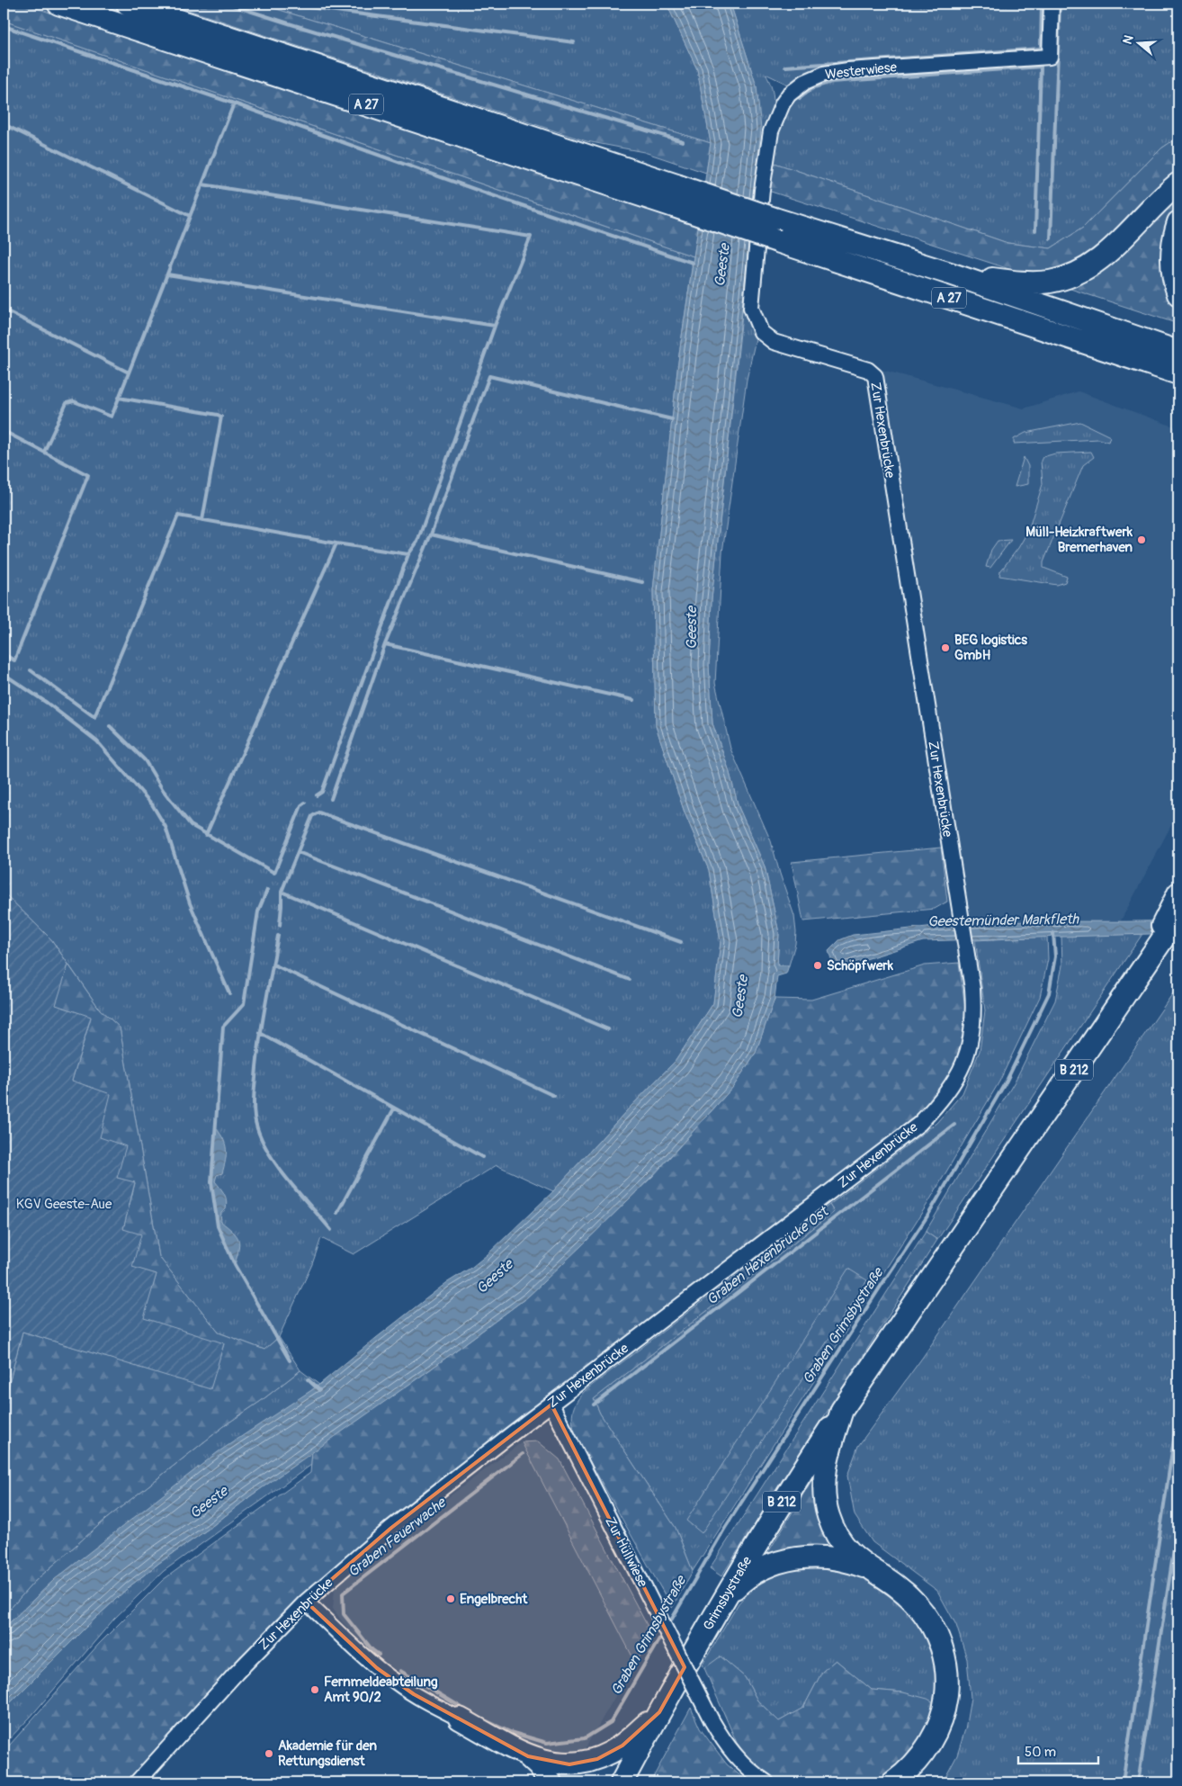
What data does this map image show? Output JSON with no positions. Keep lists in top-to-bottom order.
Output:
{
  "streets": {
    "highway": ["A 27", "B 212", "Grimsbystraße"],
    "street": ["Westerwiese", "Zur Hexenbrücke", "Zur Hüllwiese"]
  },
  "crossings": [
    ["Westerwiese", "Zur Hexenbrücke"],
    ["Zur Hexenbrücke", "Zur Hüllwiese"],
    ["B 212", "Grimsbystraße"]
  ],
  "water": [
    "Geeste",
    "Geestemünder Markfleth",
    "Graben Hexenbrücke Ost",
    "Graben Grimsbystraße",
    "Graben Feuerwache"
  ],
  "parks": ["KGV Geeste-Aue"],
  "places": [
    "Müll-Heizkraftwerk Bremerhaven",
    "BEG logistics GmbH",
    "Schöpfwerk",
    "Engelbrecht",
    "Fernmeldeabteilung Amt 90/2",
    "Akademie für den Rettungsdienst"
  ],
  "scale_bar": "50 m",
  "north": "left"
}
